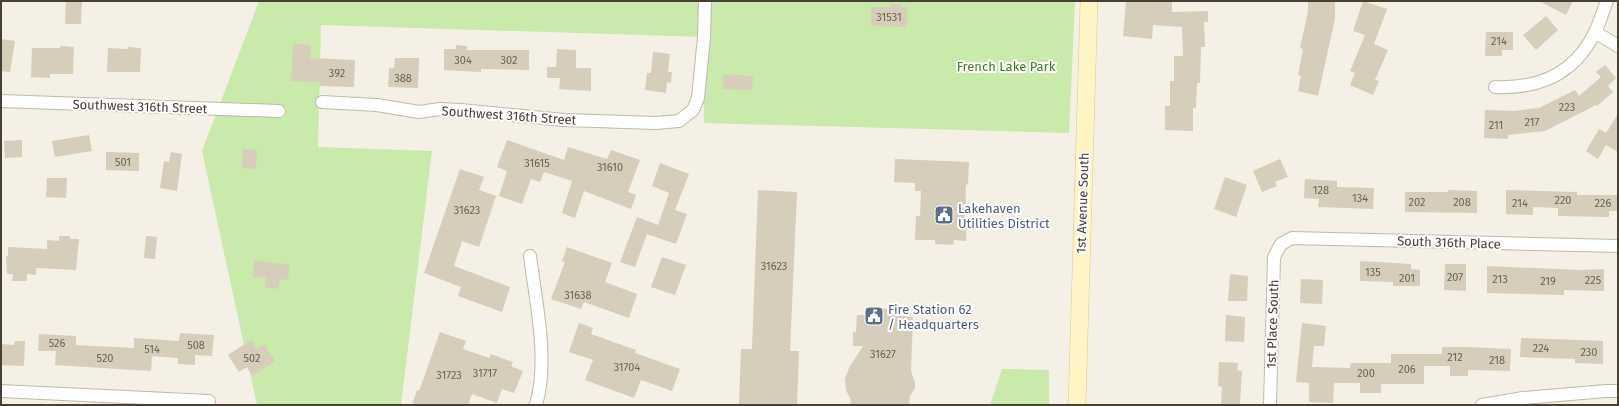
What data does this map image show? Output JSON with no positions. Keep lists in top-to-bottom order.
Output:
{
  "streets": {
    "main road": ["1st Avenue South"],
    "street": ["Southwest 316th Street", "South 316th Place", "1st Place South"]
  },
  "crossings": [
    ["South 316th Place", "1st Place South"]
  ],
  "parks": ["French Lake Park"],
  "places": {
    "public building": ["Lakehaven Utilities District", "Fire Station 62 / Headquarters"]
  },
  "house_numbers": [
    "31531",
    "214",
    "304",
    "302",
    "392",
    "388",
    "223",
    "217",
    "211",
    "501",
    "31615",
    "31610",
    "128",
    "134",
    "220",
    "202",
    "208",
    "214",
    "226",
    "31623",
    "31623",
    "135",
    "207",
    "201",
    "213",
    "225",
    "219",
    "31638",
    "526",
    "508",
    "224",
    "514",
    "230",
    "31627",
    "212",
    "520",
    "502",
    "218",
    "31704",
    "206",
    "31717",
    "200",
    "31723"
  ]
}
